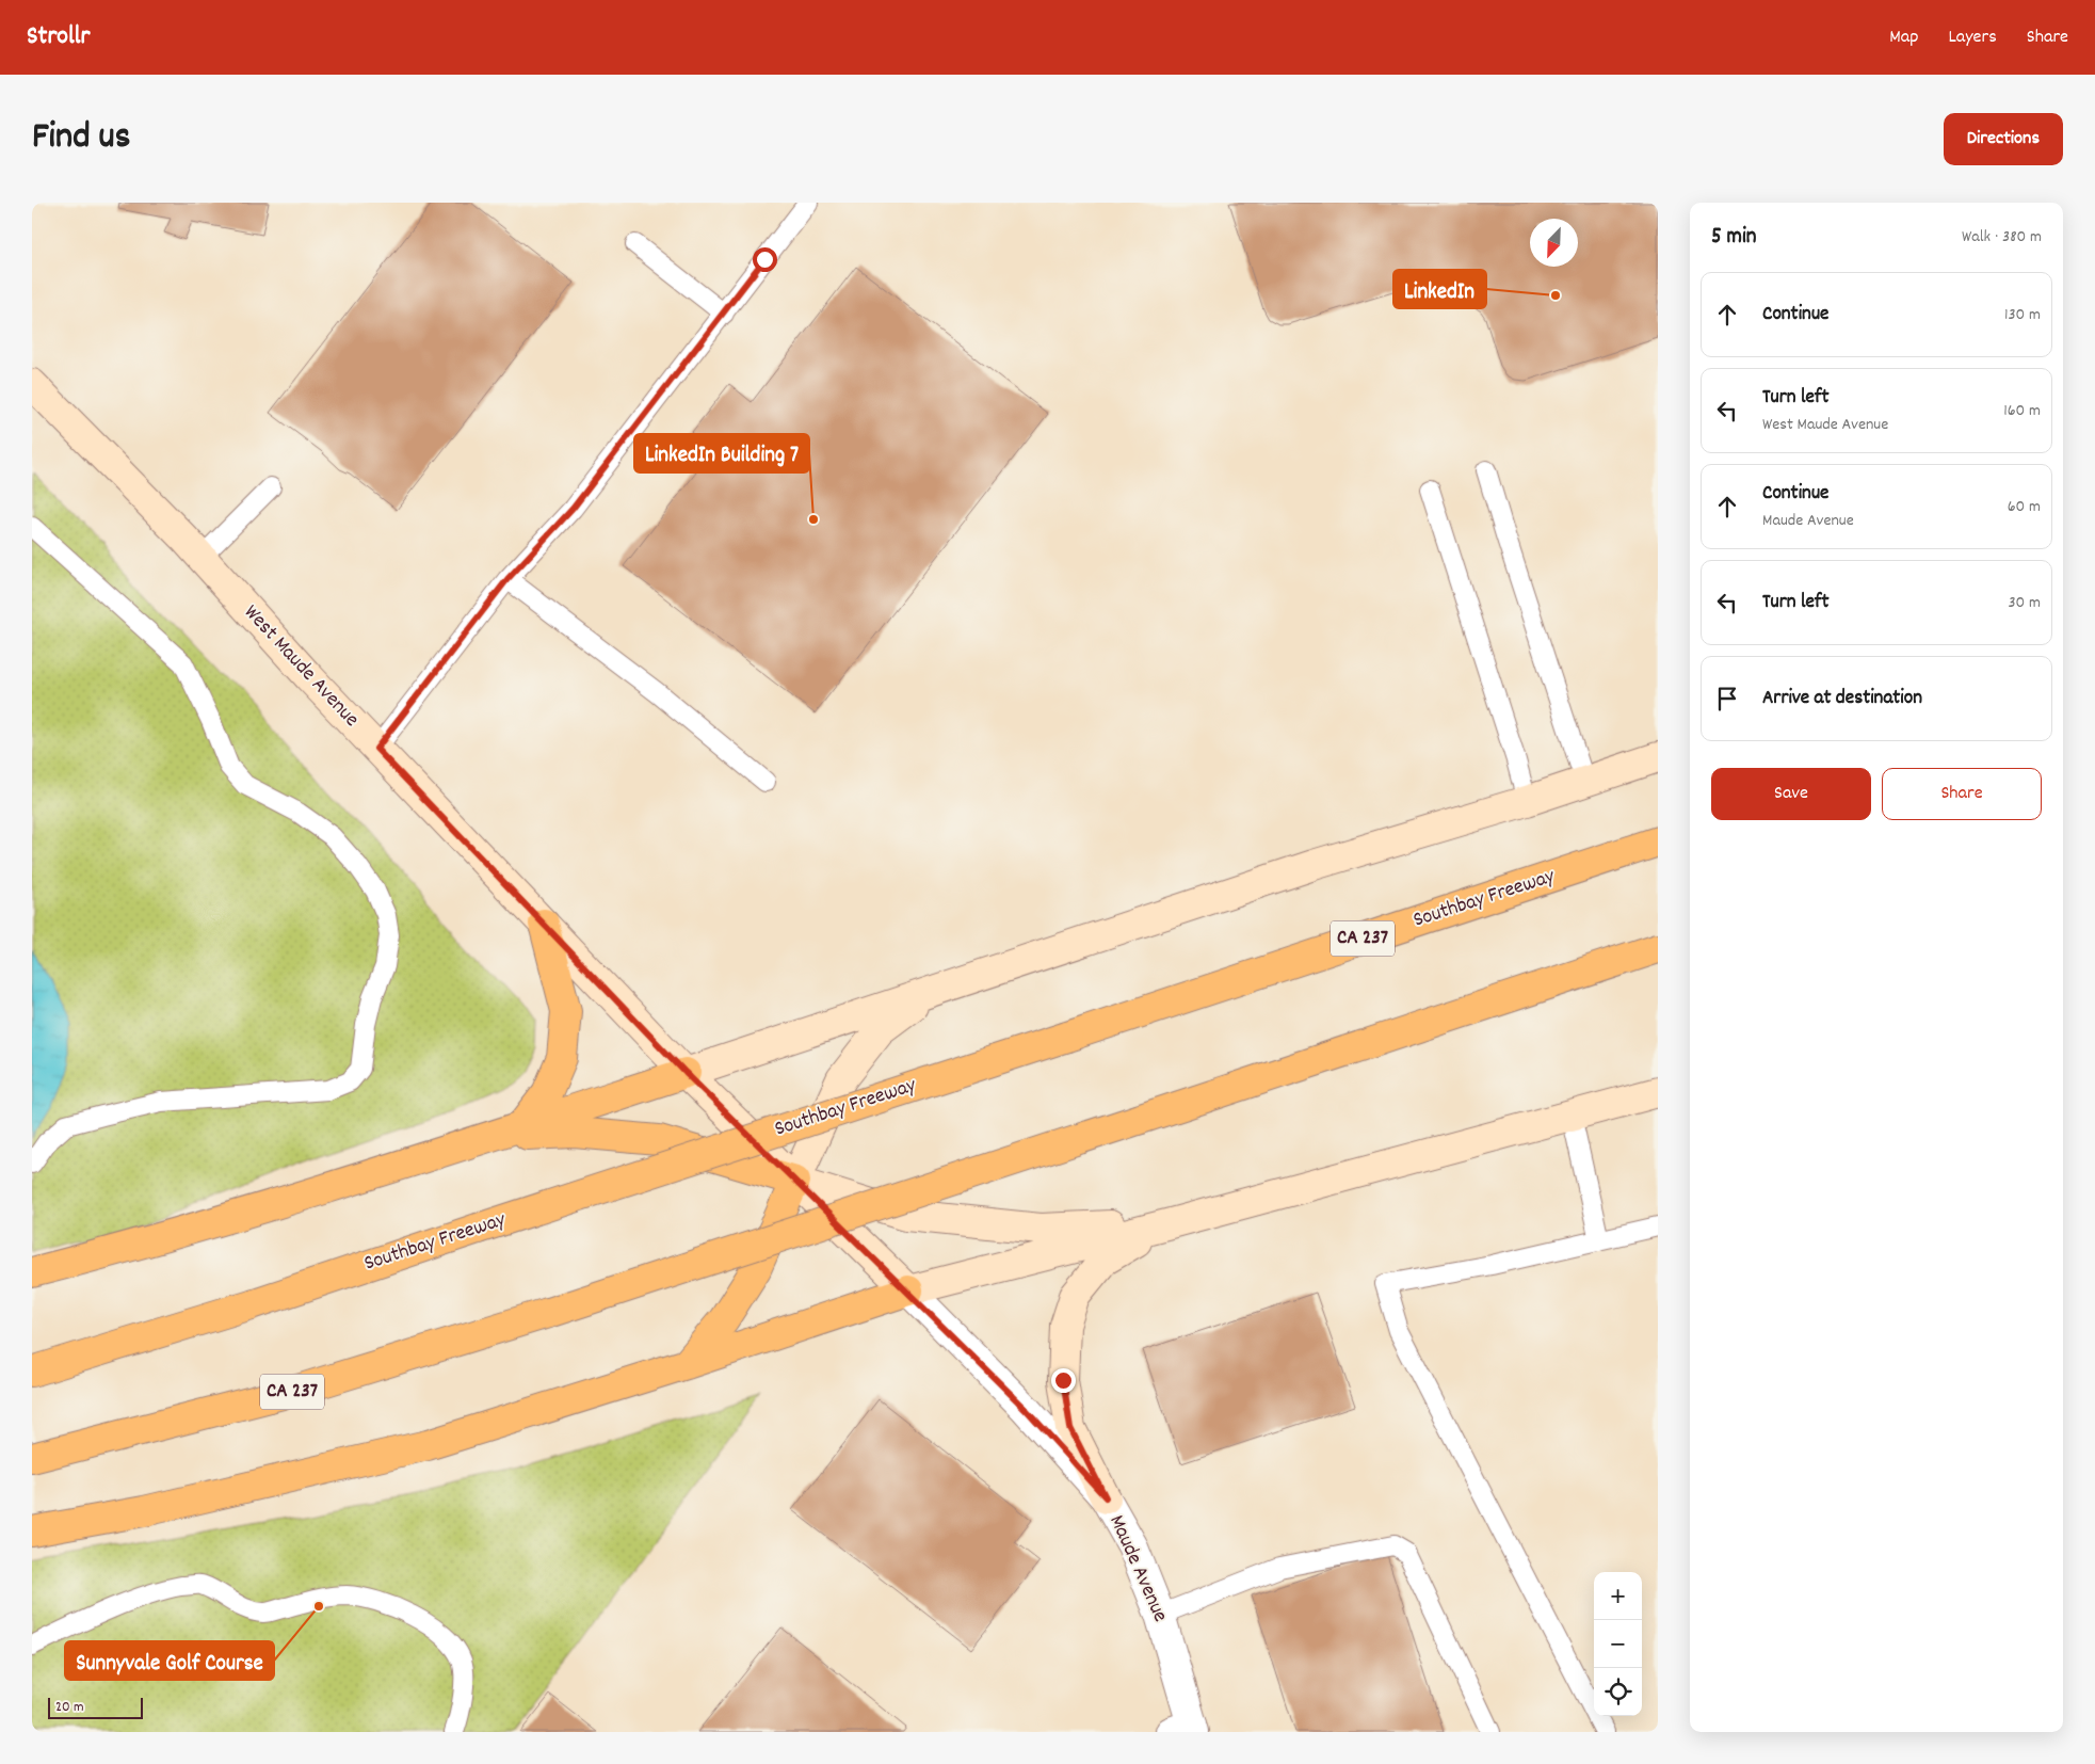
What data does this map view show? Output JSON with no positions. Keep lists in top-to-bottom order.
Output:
{
  "streets": {
    "highway": ["Southbay Freeway", "CA 237"],
    "main road": ["West Maude Avenue"],
    "street": ["Maude Avenue"]
  },
  "crossings": [
    ["West Maude Avenue", "Maude Avenue"]
  ],
  "places": ["LinkedIn", "LinkedIn Building 7", "Sunnyvale Golf Course"],
  "scale_bar": "20 m",
  "north": "bottom left",
  "page": {
    "header": "Strollr",
    "nav": ["Map", "Layers", "Share"],
    "title": "Find us",
    "buttons": [
      "Directions",
      ["Save", "Share"]
    ],
    "heading": ["5 min", "Walk · 380 m"],
    "list": [
      ["Continue", "130 m"],
      ["Turn left", "West Maude Avenue", "160 m"],
      ["Continue", "Maude Avenue", "60 m"],
      ["Turn left", "30 m"],
      "Arrive at destination"
    ],
    "map_buttons": ["+", "−"],
    "scale": "20 m"
  }
}
